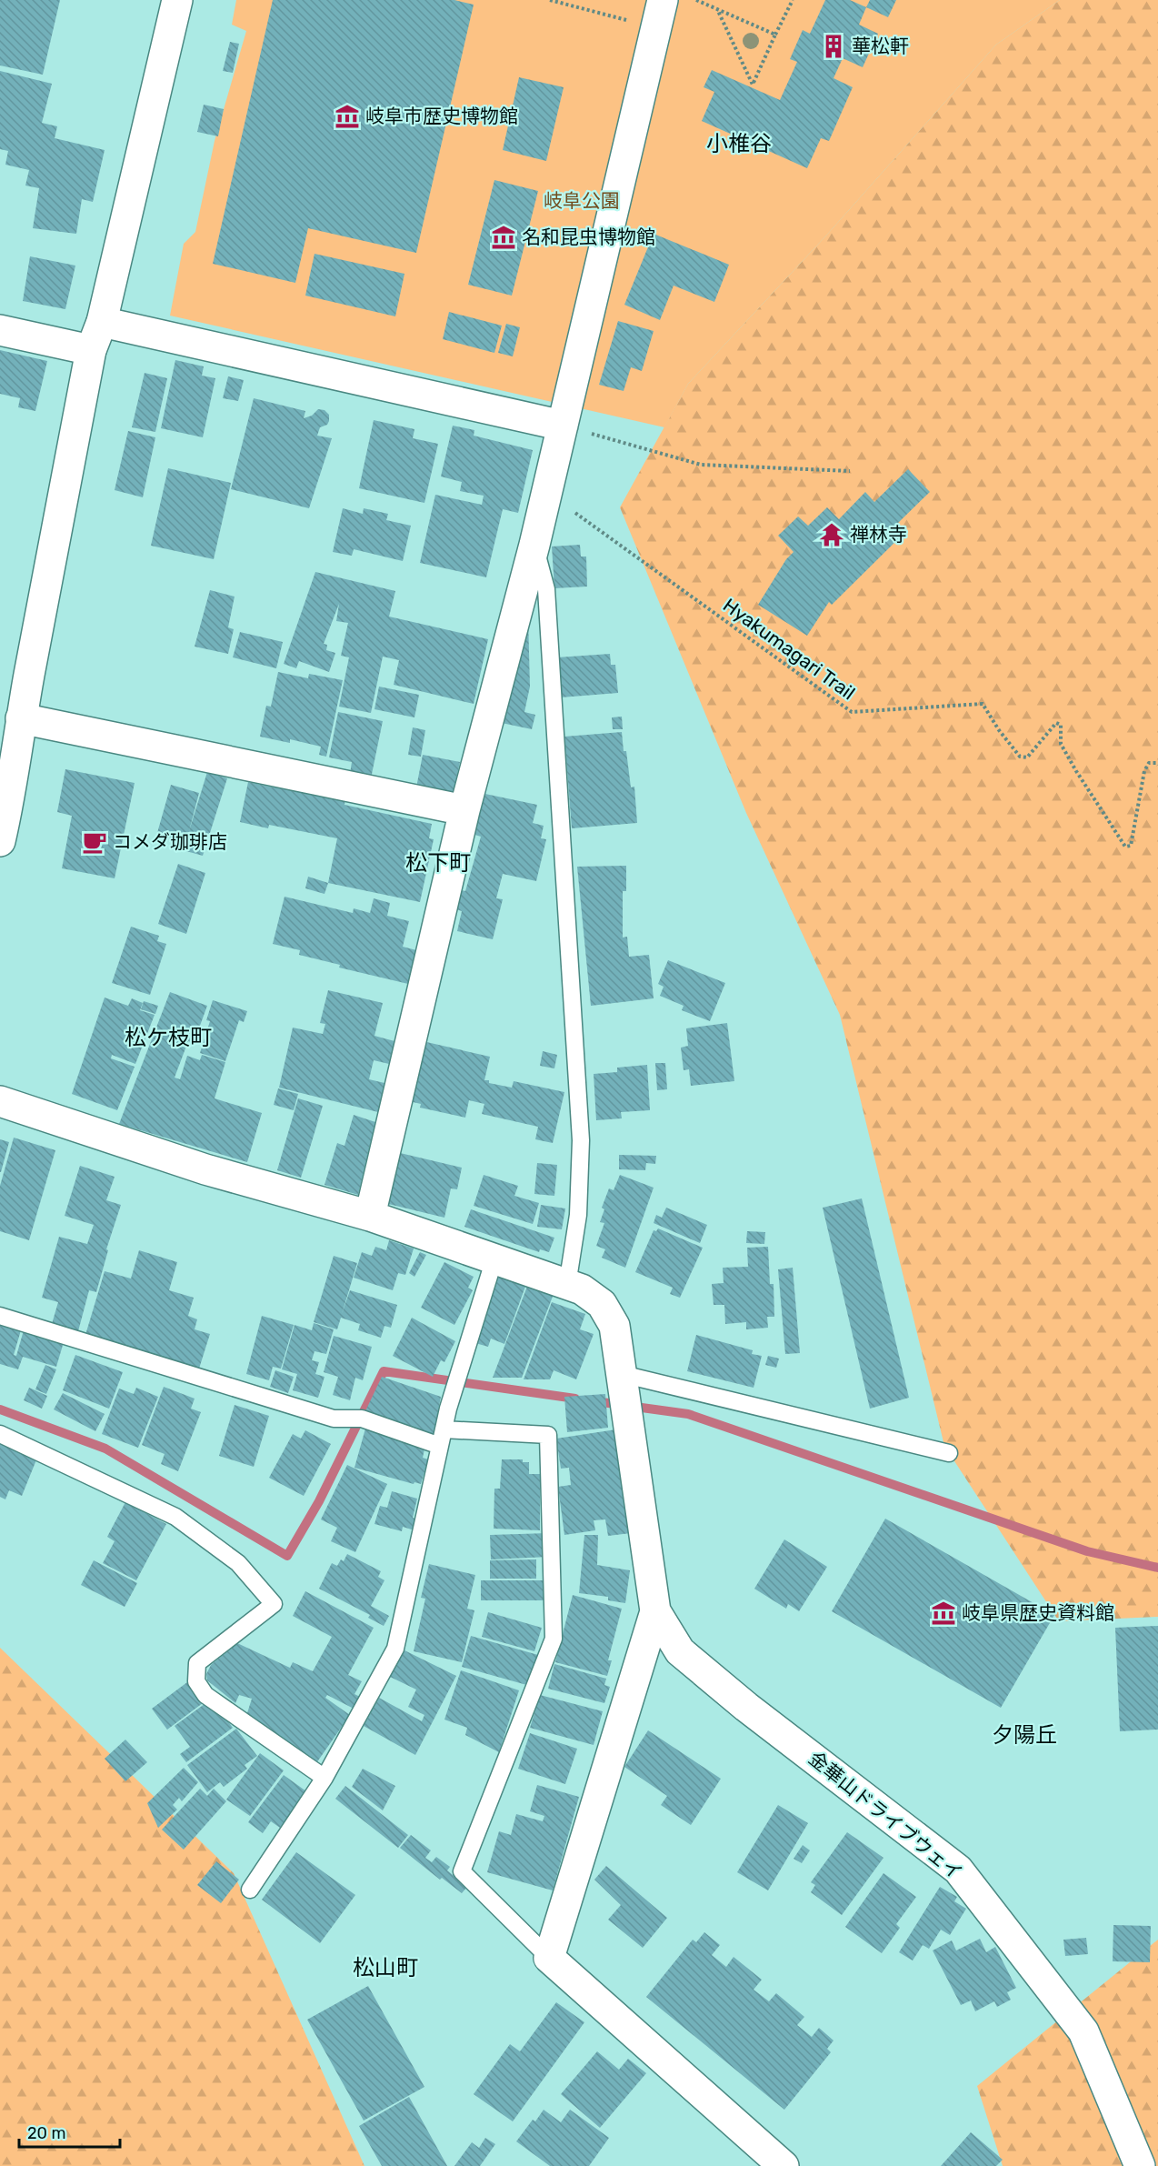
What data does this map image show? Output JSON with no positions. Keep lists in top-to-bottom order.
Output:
{
  "streets": {
    "street": ["金華山ドライブウェイ"],
    "path": ["Hyakumagari Trail"]
  },
  "districts": [
    "小椎谷",
    "松下町",
    "松ケ枝町",
    "夕陽丘",
    "松山町"
  ],
  "parks": ["岐阜公園"],
  "places": {
    "building": ["華松軒"],
    "museum": ["岐阜市歴史博物館", "名和昆虫博物館", "岐阜県歴史資料館"],
    "temple": ["禅林寺"],
    "cafe": ["コメダ珈琲店"]
  },
  "scale_bar": "20 m"
}
